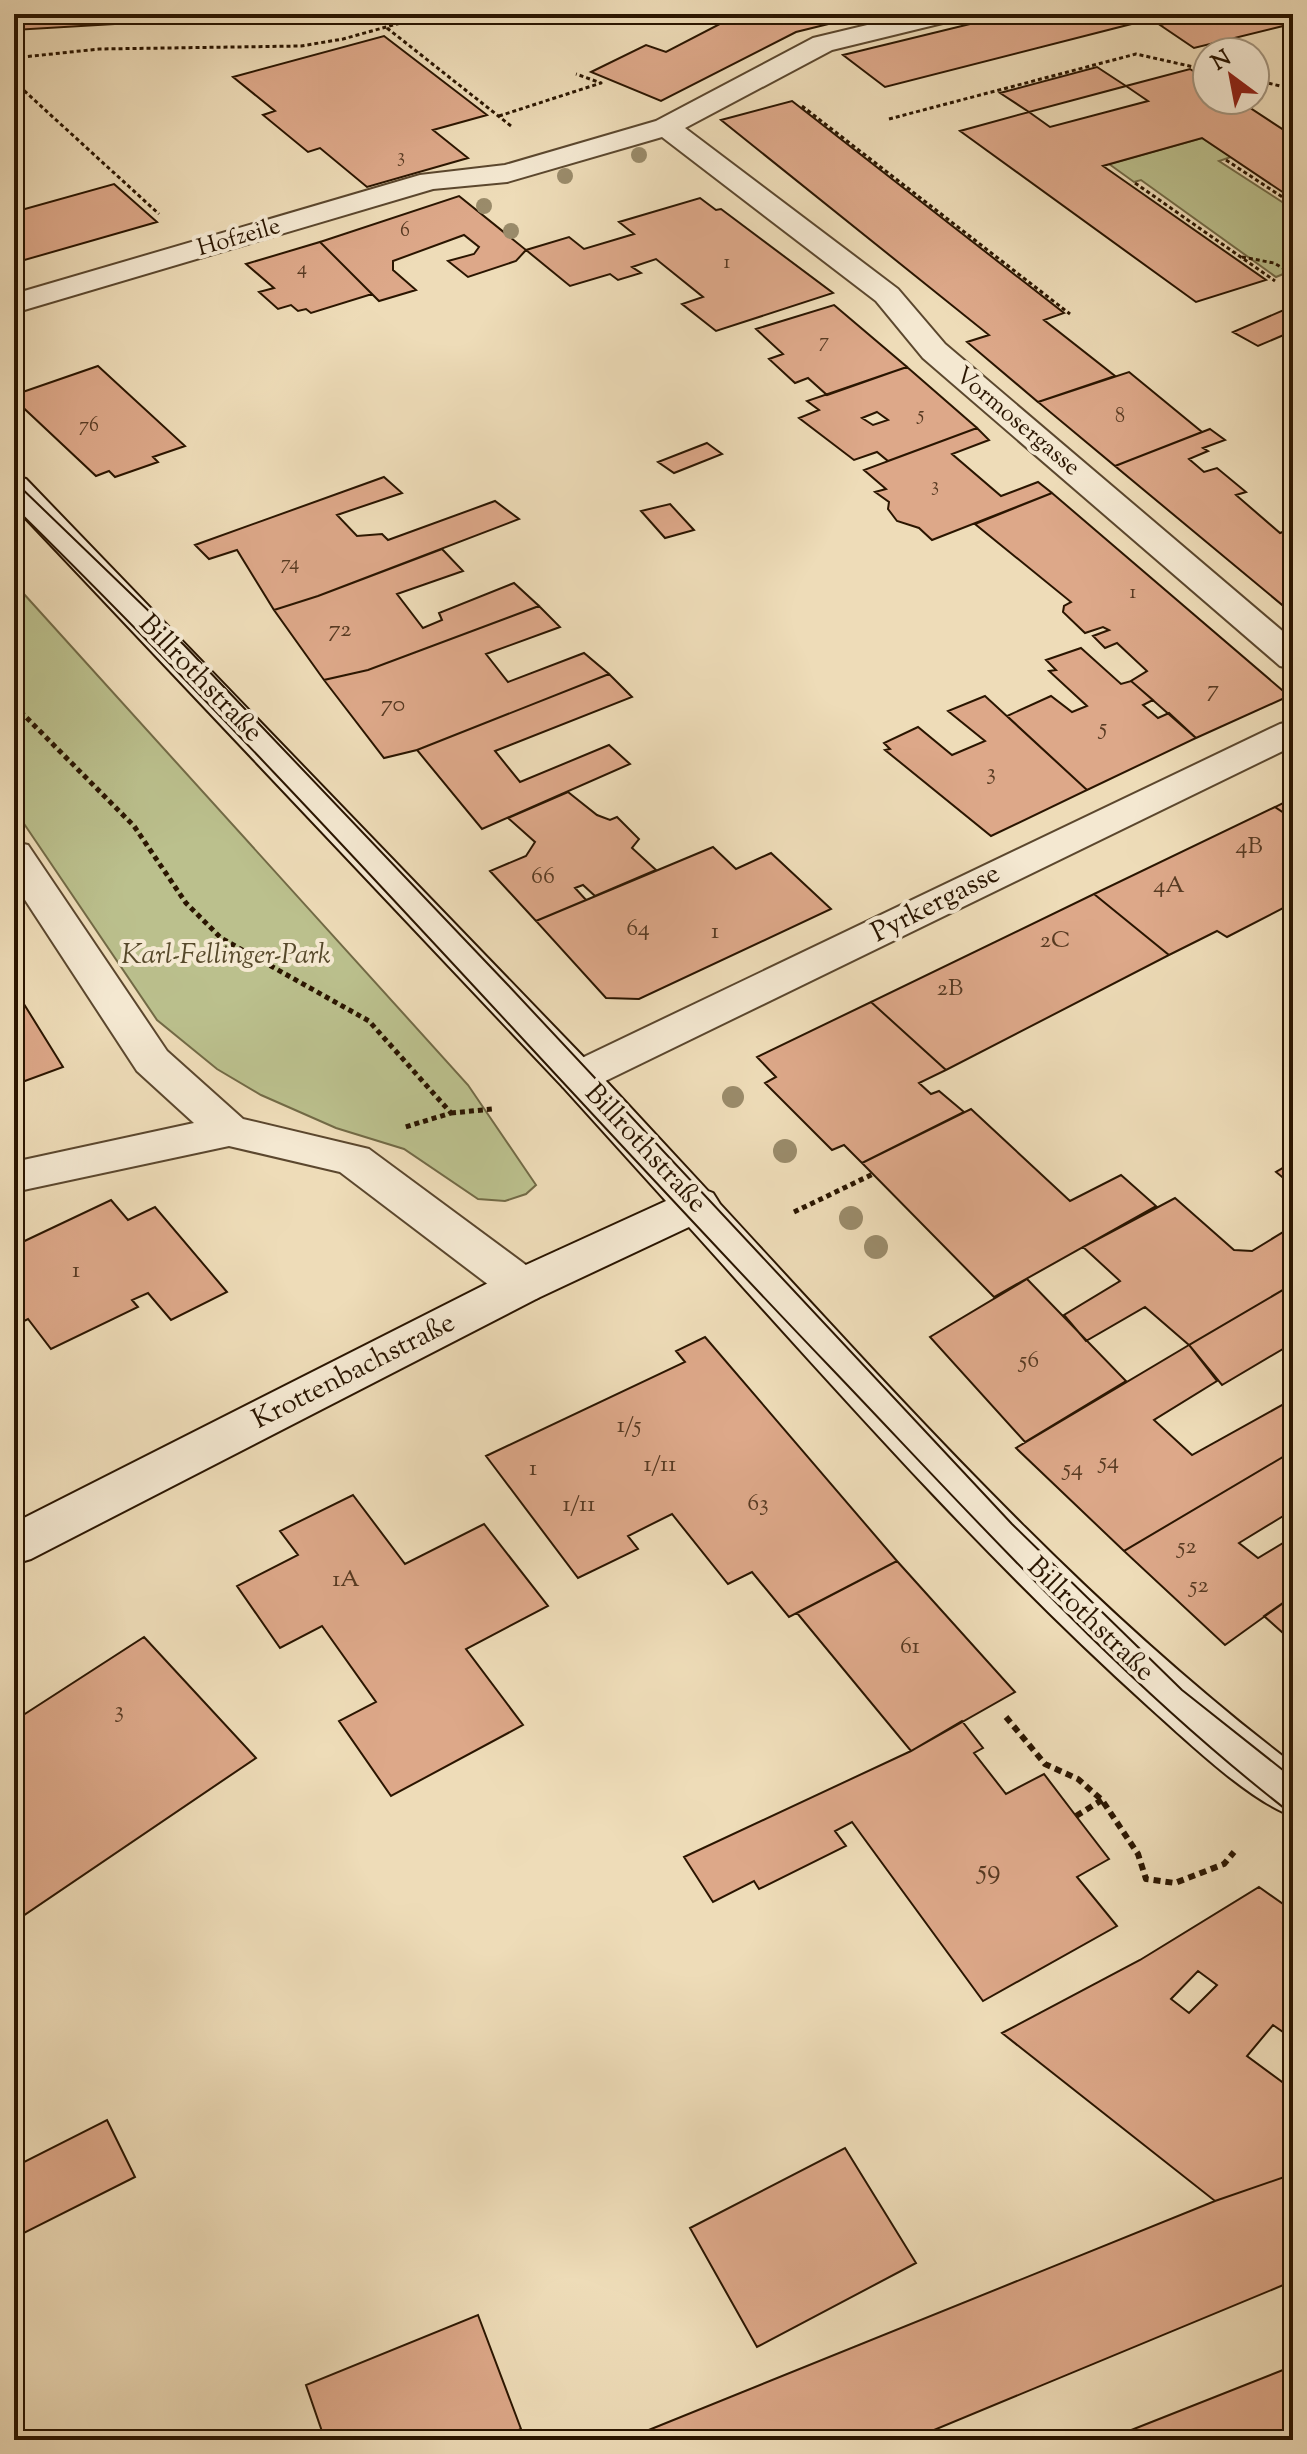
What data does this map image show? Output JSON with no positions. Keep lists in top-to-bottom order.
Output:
{
  "streets": {
    "street": [
      "Hofzeile",
      "Vormosergasse",
      "Billrothstraße",
      "Pyrkergasse",
      "Krottenbachstraße"
    ]
  },
  "crossings": [
    ["Hofzeile", "Vormosergasse"],
    ["Billrothstraße", "Pyrkergasse"],
    ["Billrothstraße", "Krottenbachstraße"]
  ],
  "parks": ["Karl-Fellinger-Park"],
  "house_numbers": [
    "3",
    "6",
    "1",
    "4",
    "7",
    "5",
    "8",
    "76",
    "3",
    "74",
    "1",
    "72",
    "7",
    "70",
    "5",
    "3",
    "4B",
    "66",
    "4A",
    "64",
    "1",
    "2C",
    "2B",
    "1",
    "56",
    "1/5",
    "54",
    "1/11",
    "1",
    "54",
    "63",
    "1/11",
    "52",
    "1A",
    "52",
    "61",
    "3",
    "59"
  ],
  "north": "top left"
}
